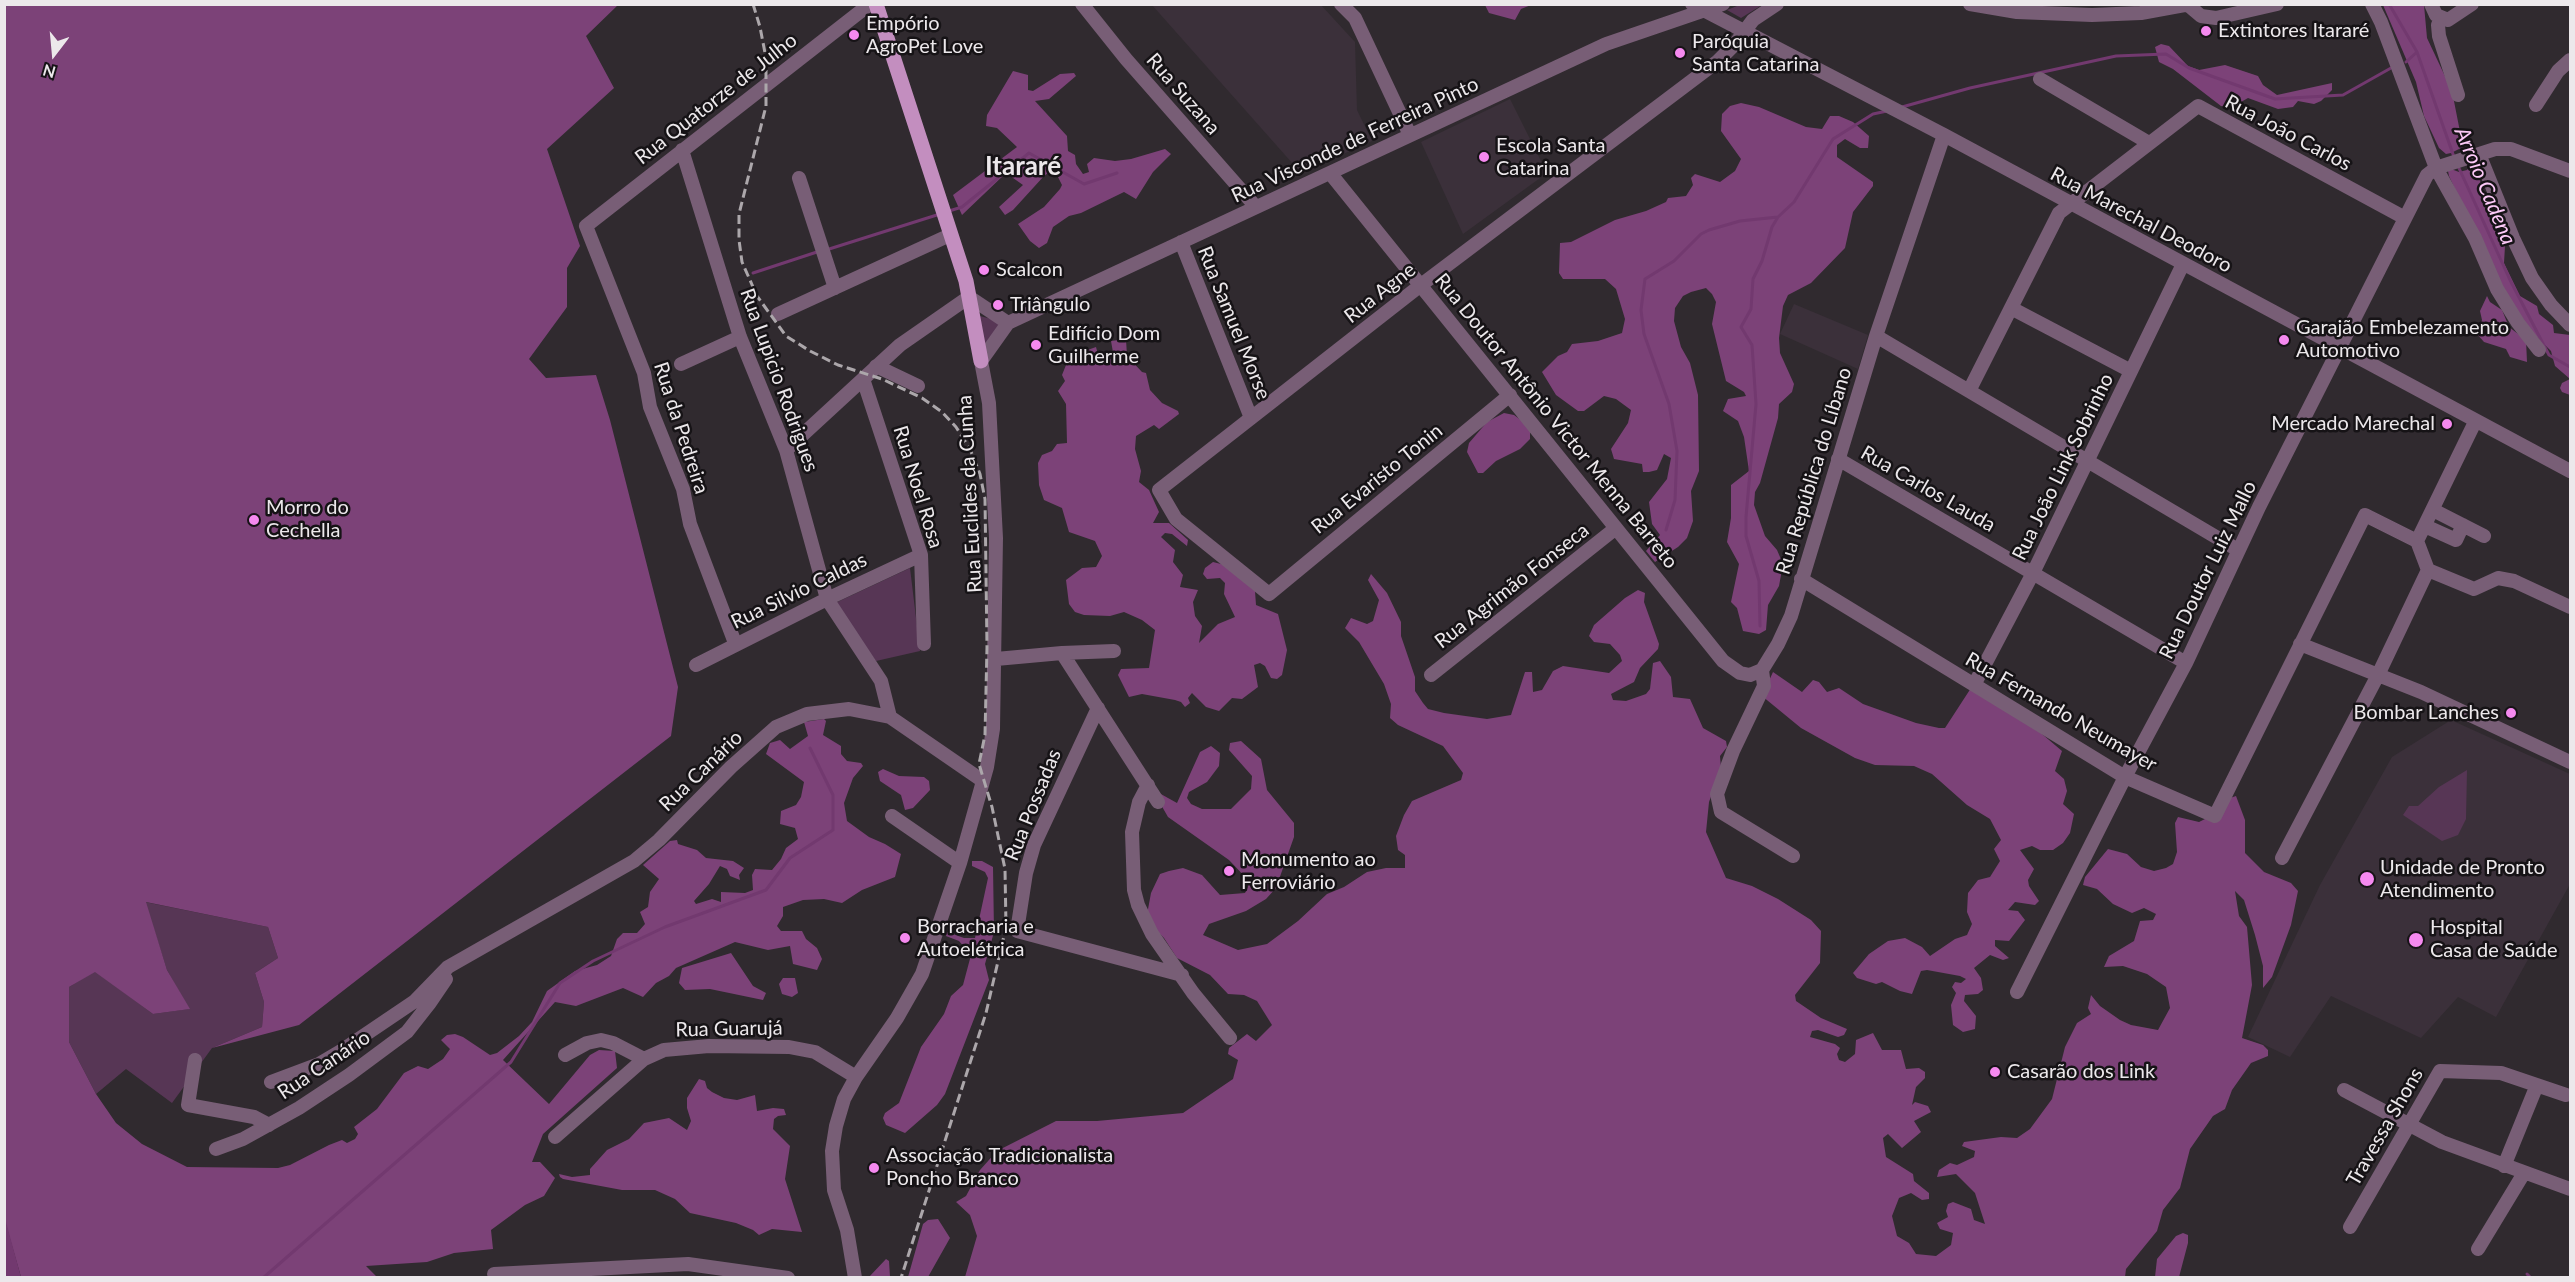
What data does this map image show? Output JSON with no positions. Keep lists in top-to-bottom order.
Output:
{
  "streets": {
    "main road": ["Rua Euclides da Cunha"],
    "street": [
      "Rua Suzana",
      "Rua Quatorze de Julho",
      "Rua João Carlos",
      "Rua Visconde de Ferreira Pinto",
      "Rua Marechal Deodoro",
      "Rua Agne",
      "Rua Samuel Morse",
      "Rua Lupicio Rodrigues",
      "Rua Doutor Antônio Victor Menna Barreto",
      "Rua da Pedreira",
      "Rua João Link Sobrinho",
      "Rua República do Líbano",
      "Rua Evaristo Tonin",
      "Rua Noel Rosa",
      "Rua Carlos Lauda",
      "Rua Doutor Luiz Mallo",
      "Rua Agrimão Fonseca",
      "Rua Silvio Caldas",
      "Rua Fernando Neumayer",
      "Rua Canário",
      "Rua Possadas",
      "Rua Guarujá",
      "Travessa Shons"
    ]
  },
  "crossings": [
    ["Rua Suzana", "Rua Visconde de Ferreira Pinto"],
    ["Rua Quatorze de Julho", "Rua Lupicio Rodrigues"],
    ["Rua Quatorze de Julho", "Rua da Pedreira"],
    ["Rua João Carlos", "Rua Marechal Deodoro"],
    ["Rua João Carlos", "Rua Doutor Luiz Mallo"],
    ["Rua Visconde de Ferreira Pinto", "Rua Marechal Deodoro"],
    ["Rua Visconde de Ferreira Pinto", "Rua Samuel Morse"],
    ["Rua Visconde de Ferreira Pinto", "Rua Doutor Antônio Victor Menna Barreto"],
    ["Rua Visconde de Ferreira Pinto", "Rua Euclides da Cunha"],
    ["Rua Marechal Deodoro", "Rua Agne"],
    ["Rua Marechal Deodoro", "Rua João Link Sobrinho"],
    ["Rua Marechal Deodoro", "Rua República do Líbano"],
    ["Rua Marechal Deodoro", "Rua Doutor Luiz Mallo"],
    ["Rua Agne", "Rua Samuel Morse"],
    ["Rua Agne", "Rua Doutor Antônio Victor Menna Barreto"],
    ["Rua Agne", "Rua Evaristo Tonin"],
    ["Rua Lupicio Rodrigues", "Rua Silvio Caldas"],
    ["Rua Lupicio Rodrigues", "Rua Canário"],
    ["Rua Doutor Antônio Victor Menna Barreto", "Rua República do Líbano"],
    ["Rua Doutor Antônio Victor Menna Barreto", "Rua Evaristo Tonin"],
    ["Rua Doutor Antônio Victor Menna Barreto", "Rua Agrimão Fonseca"],
    ["Rua da Pedreira", "Rua Silvio Caldas"],
    ["Rua João Link Sobrinho", "Rua Carlos Lauda"],
    ["Rua João Link Sobrinho", "Rua Fernando Neumayer"],
    ["Rua República do Líbano", "Rua Carlos Lauda"],
    ["Rua República do Líbano", "Rua Fernando Neumayer"],
    ["Rua Noel Rosa", "Rua Silvio Caldas"],
    ["Rua Carlos Lauda", "Rua Doutor Luiz Mallo"],
    ["Rua Euclides da Cunha", "Rua Canário"],
    ["Rua Euclides da Cunha", "Rua Guarujá"],
    ["Rua Doutor Luiz Mallo", "Rua Fernando Neumayer"]
  ],
  "districts": ["Itararé"],
  "water": ["Arroio Cadena"],
  "places": [
    "Extintores Itararé",
    "Empório AgroPet Love",
    "Paróquia Santa Catarina",
    "Escola Santa Catarina",
    "Scalcon",
    "Triângulo",
    "Garajão Embelezamento Automotivo",
    "Edifício Dom Guilherme",
    "Mercado Marechal",
    "Morro do Cechella",
    "Bombar Lanches",
    "Monumento ao Ferroviário",
    "Unidade de Pronto Atendimento",
    "Borracharia e Autoelétrica",
    "Hospital Casa de Saúde",
    "Casarão dos Link",
    "Associação Tradicionalista Poncho Branco"
  ],
  "north": "bottom"
}
